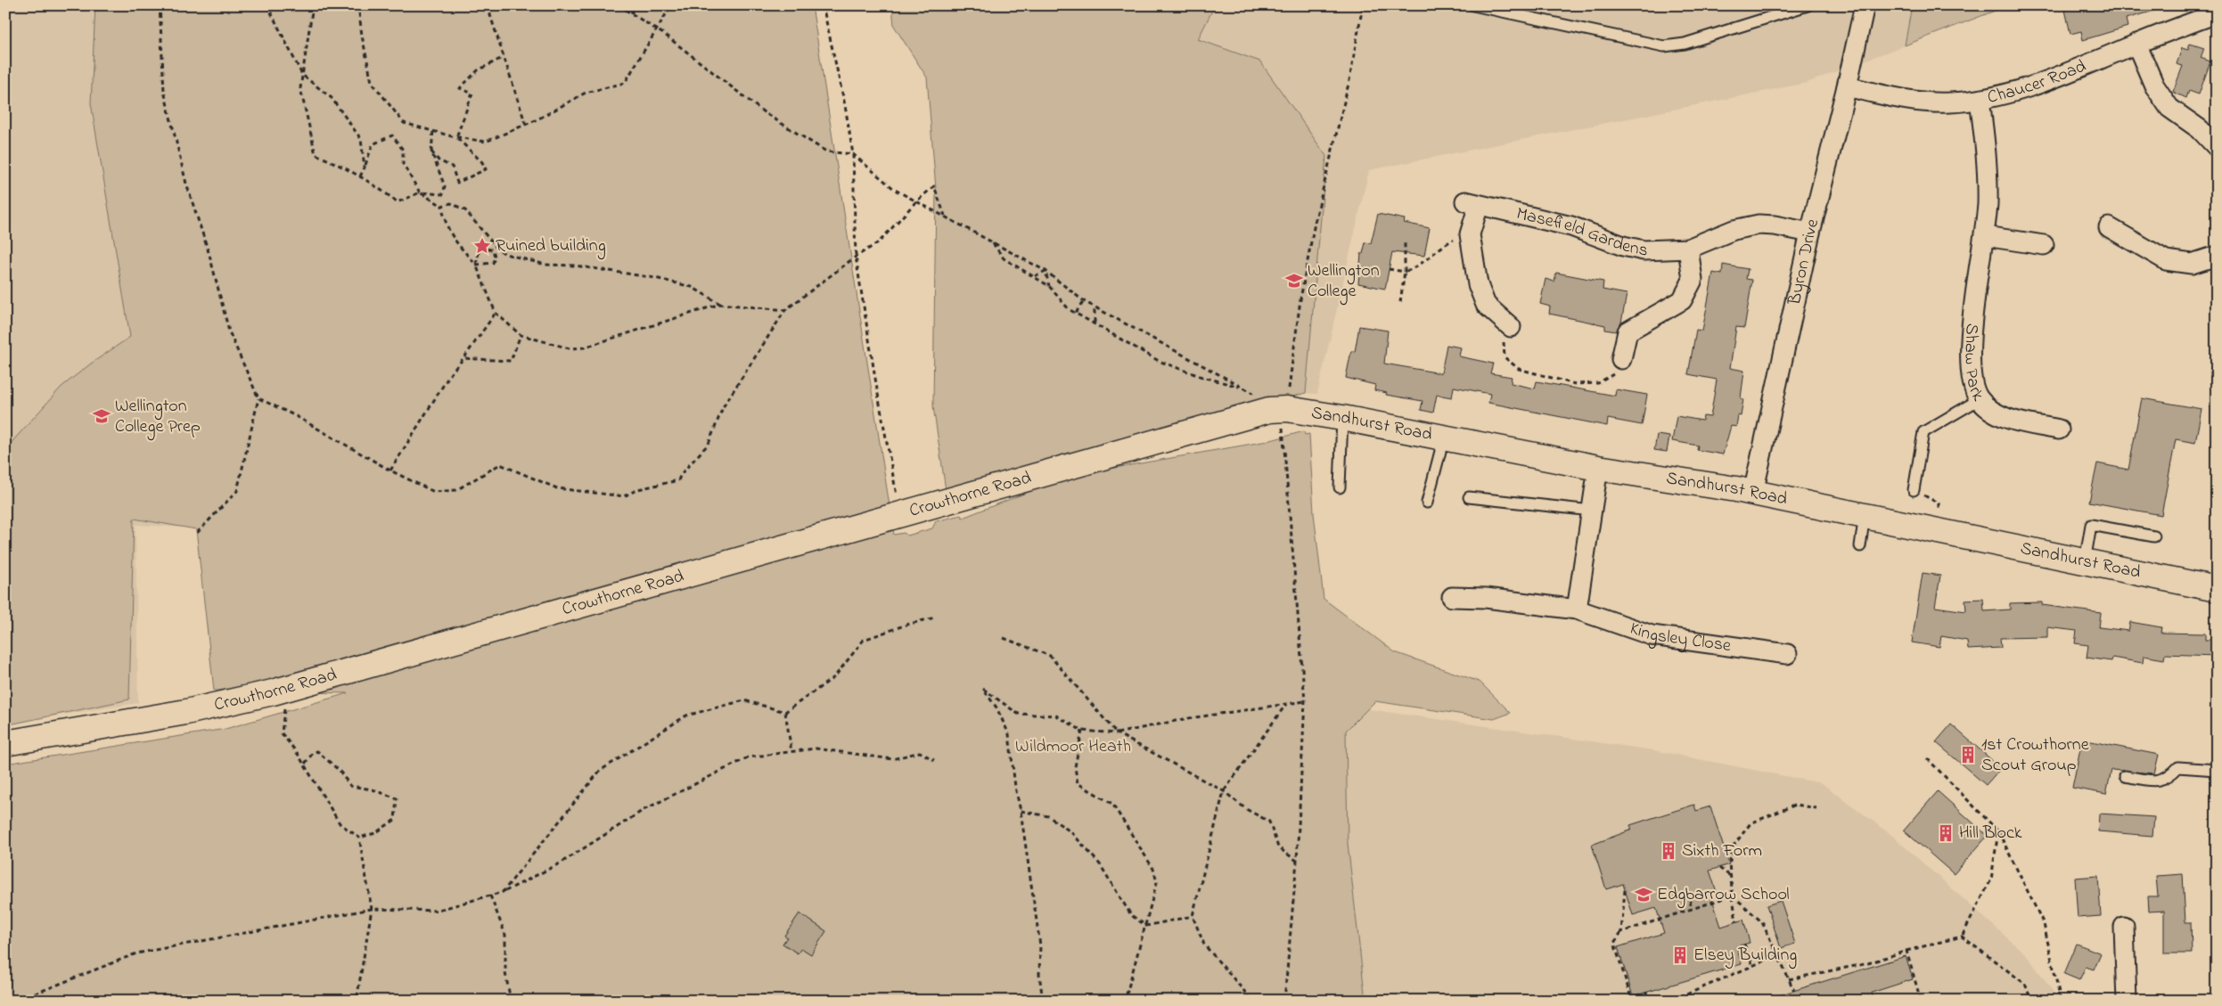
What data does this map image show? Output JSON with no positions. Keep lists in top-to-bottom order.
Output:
{
  "streets": {
    "street": [
      "Chaucer Road",
      "Masefield Gardens",
      "Byron Drive",
      "Shaw Park",
      "Sandhurst Road",
      "Crowthorne Road",
      "Kingsley Close"
    ]
  },
  "crossings": [
    ["Chaucer Road", "Byron Drive"],
    ["Chaucer Road", "Shaw Park"],
    ["Masefield Gardens", "Byron Drive"],
    ["Byron Drive", "Sandhurst Road"],
    ["Sandhurst Road", "Crowthorne Road"]
  ],
  "parks": ["Wildmoor Heath"],
  "places": {
    "place": ["Ruined building"],
    "school or university": ["Wellington College", "Wellington College Prep", "Edgbarrow School"],
    "building": [
      "1st Crowthorne Scout Group",
      "Hill Block",
      "Sixth Form",
      "Elsey Building"
    ]
  }
}
